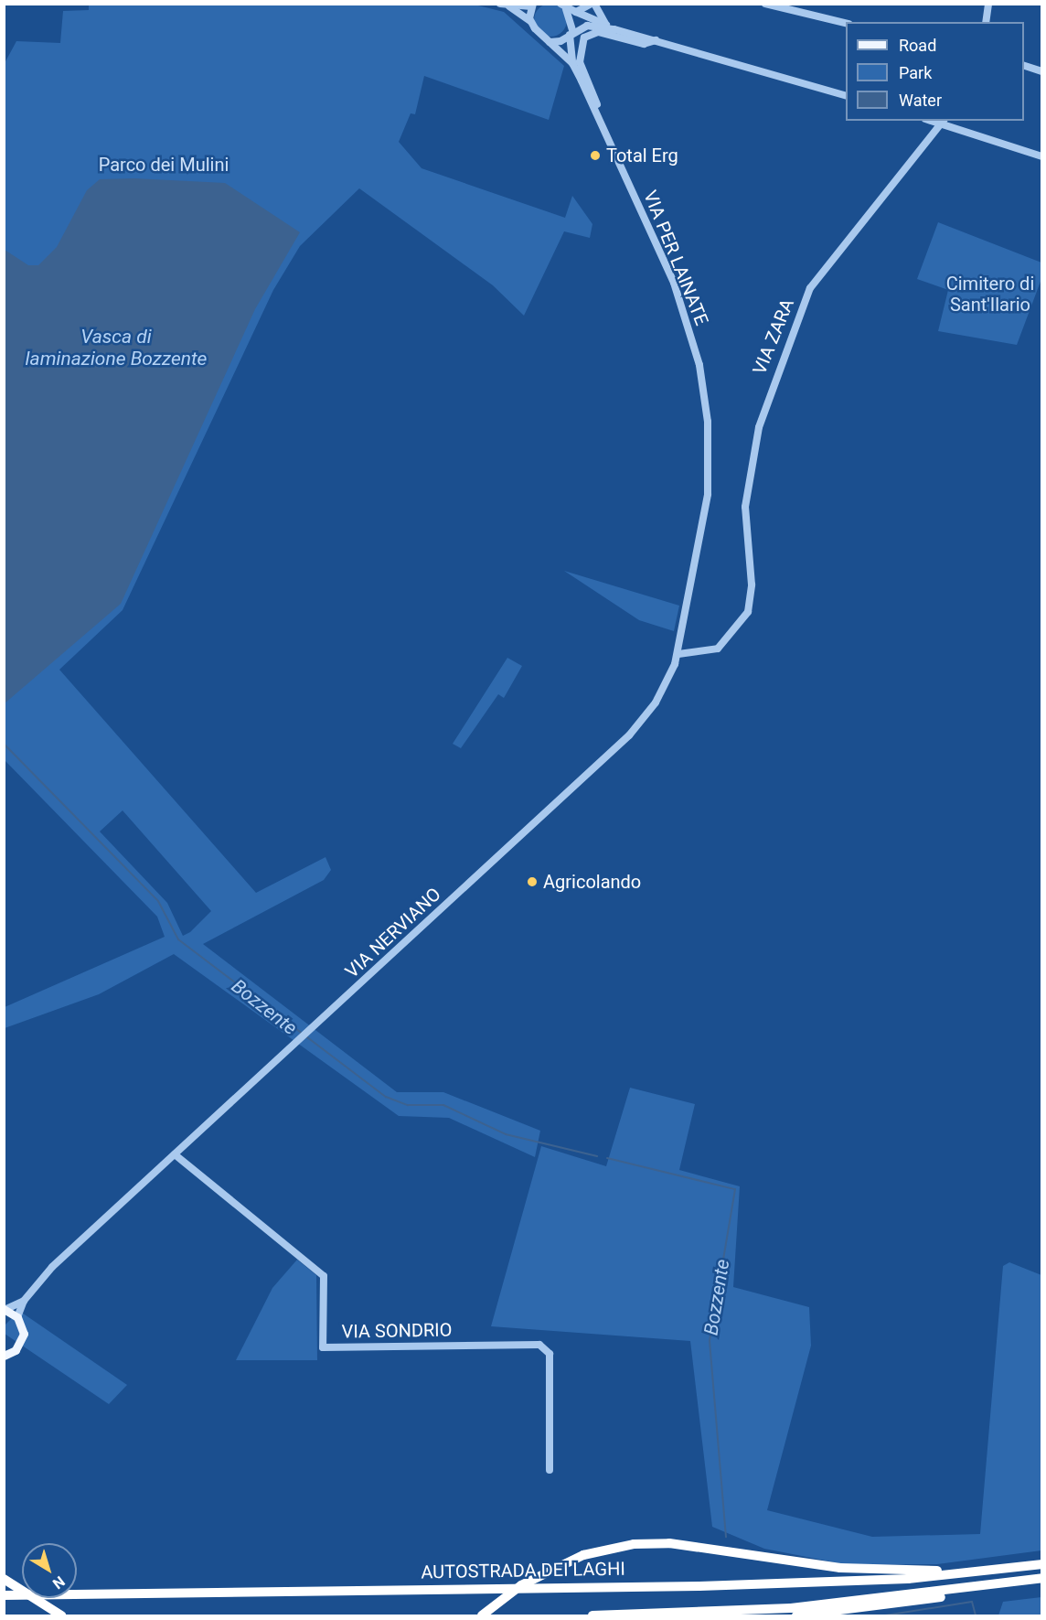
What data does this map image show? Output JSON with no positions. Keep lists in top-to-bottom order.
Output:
{
  "streets": {
    "highway": ["AUTOSTRADA DEI LAGHI"],
    "street": [
      "VIA PER LAINATE",
      "VIA ZARA",
      "VIA NERVIANO",
      "VIA SONDRIO"
    ]
  },
  "crossings": [
    ["VIA PER LAINATE", "VIA NERVIANO"],
    ["VIA ZARA", "VIA NERVIANO"],
    ["VIA NERVIANO", "VIA SONDRIO"]
  ],
  "water": ["Vasca di laminazione Bozzente", "Bozzente"],
  "parks": ["Parco dei Mulini", "Cimitero di Sant'Ilario"],
  "places": ["Total Erg", "Agricolando"],
  "legend": ["Road", "Park", "Water"],
  "north": "bottom right"
}
